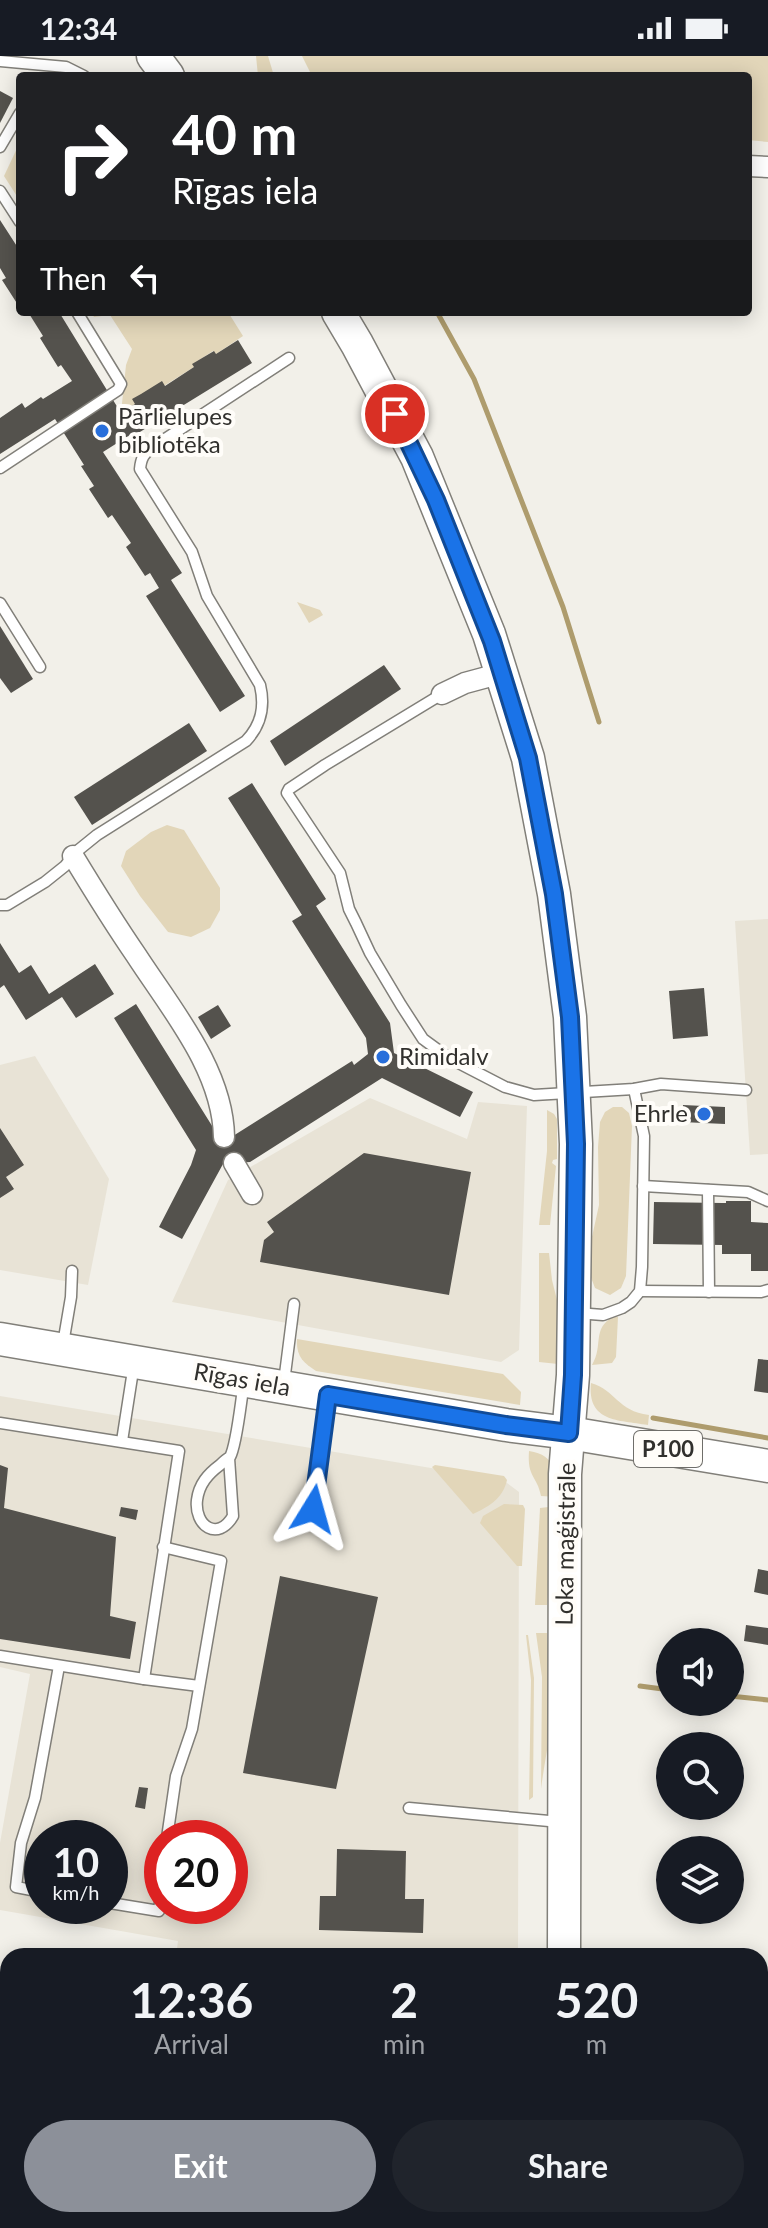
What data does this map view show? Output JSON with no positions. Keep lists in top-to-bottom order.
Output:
{
  "streets": {
    "main road": ["Rīgas iela", "P100", "Loka maģistrāle"]
  },
  "crossings": [
    ["Rīgas iela", "Loka maģistrāle"]
  ],
  "places": ["Pārlielupes bibliotēka", "Rimidalv", "Ehrle"],
  "page": {
    "status": "12:34",
    "turn": ["40 m", "Rīgas iela"],
    "then": "Then",
    "speed": "10 km/h",
    "limit": "20",
    "eta": [
      "12:36",
      "Arrival",
      "2",
      "min",
      "520",
      "m"
    ],
    "buttons": ["Exit", "Share"]
  }
}
